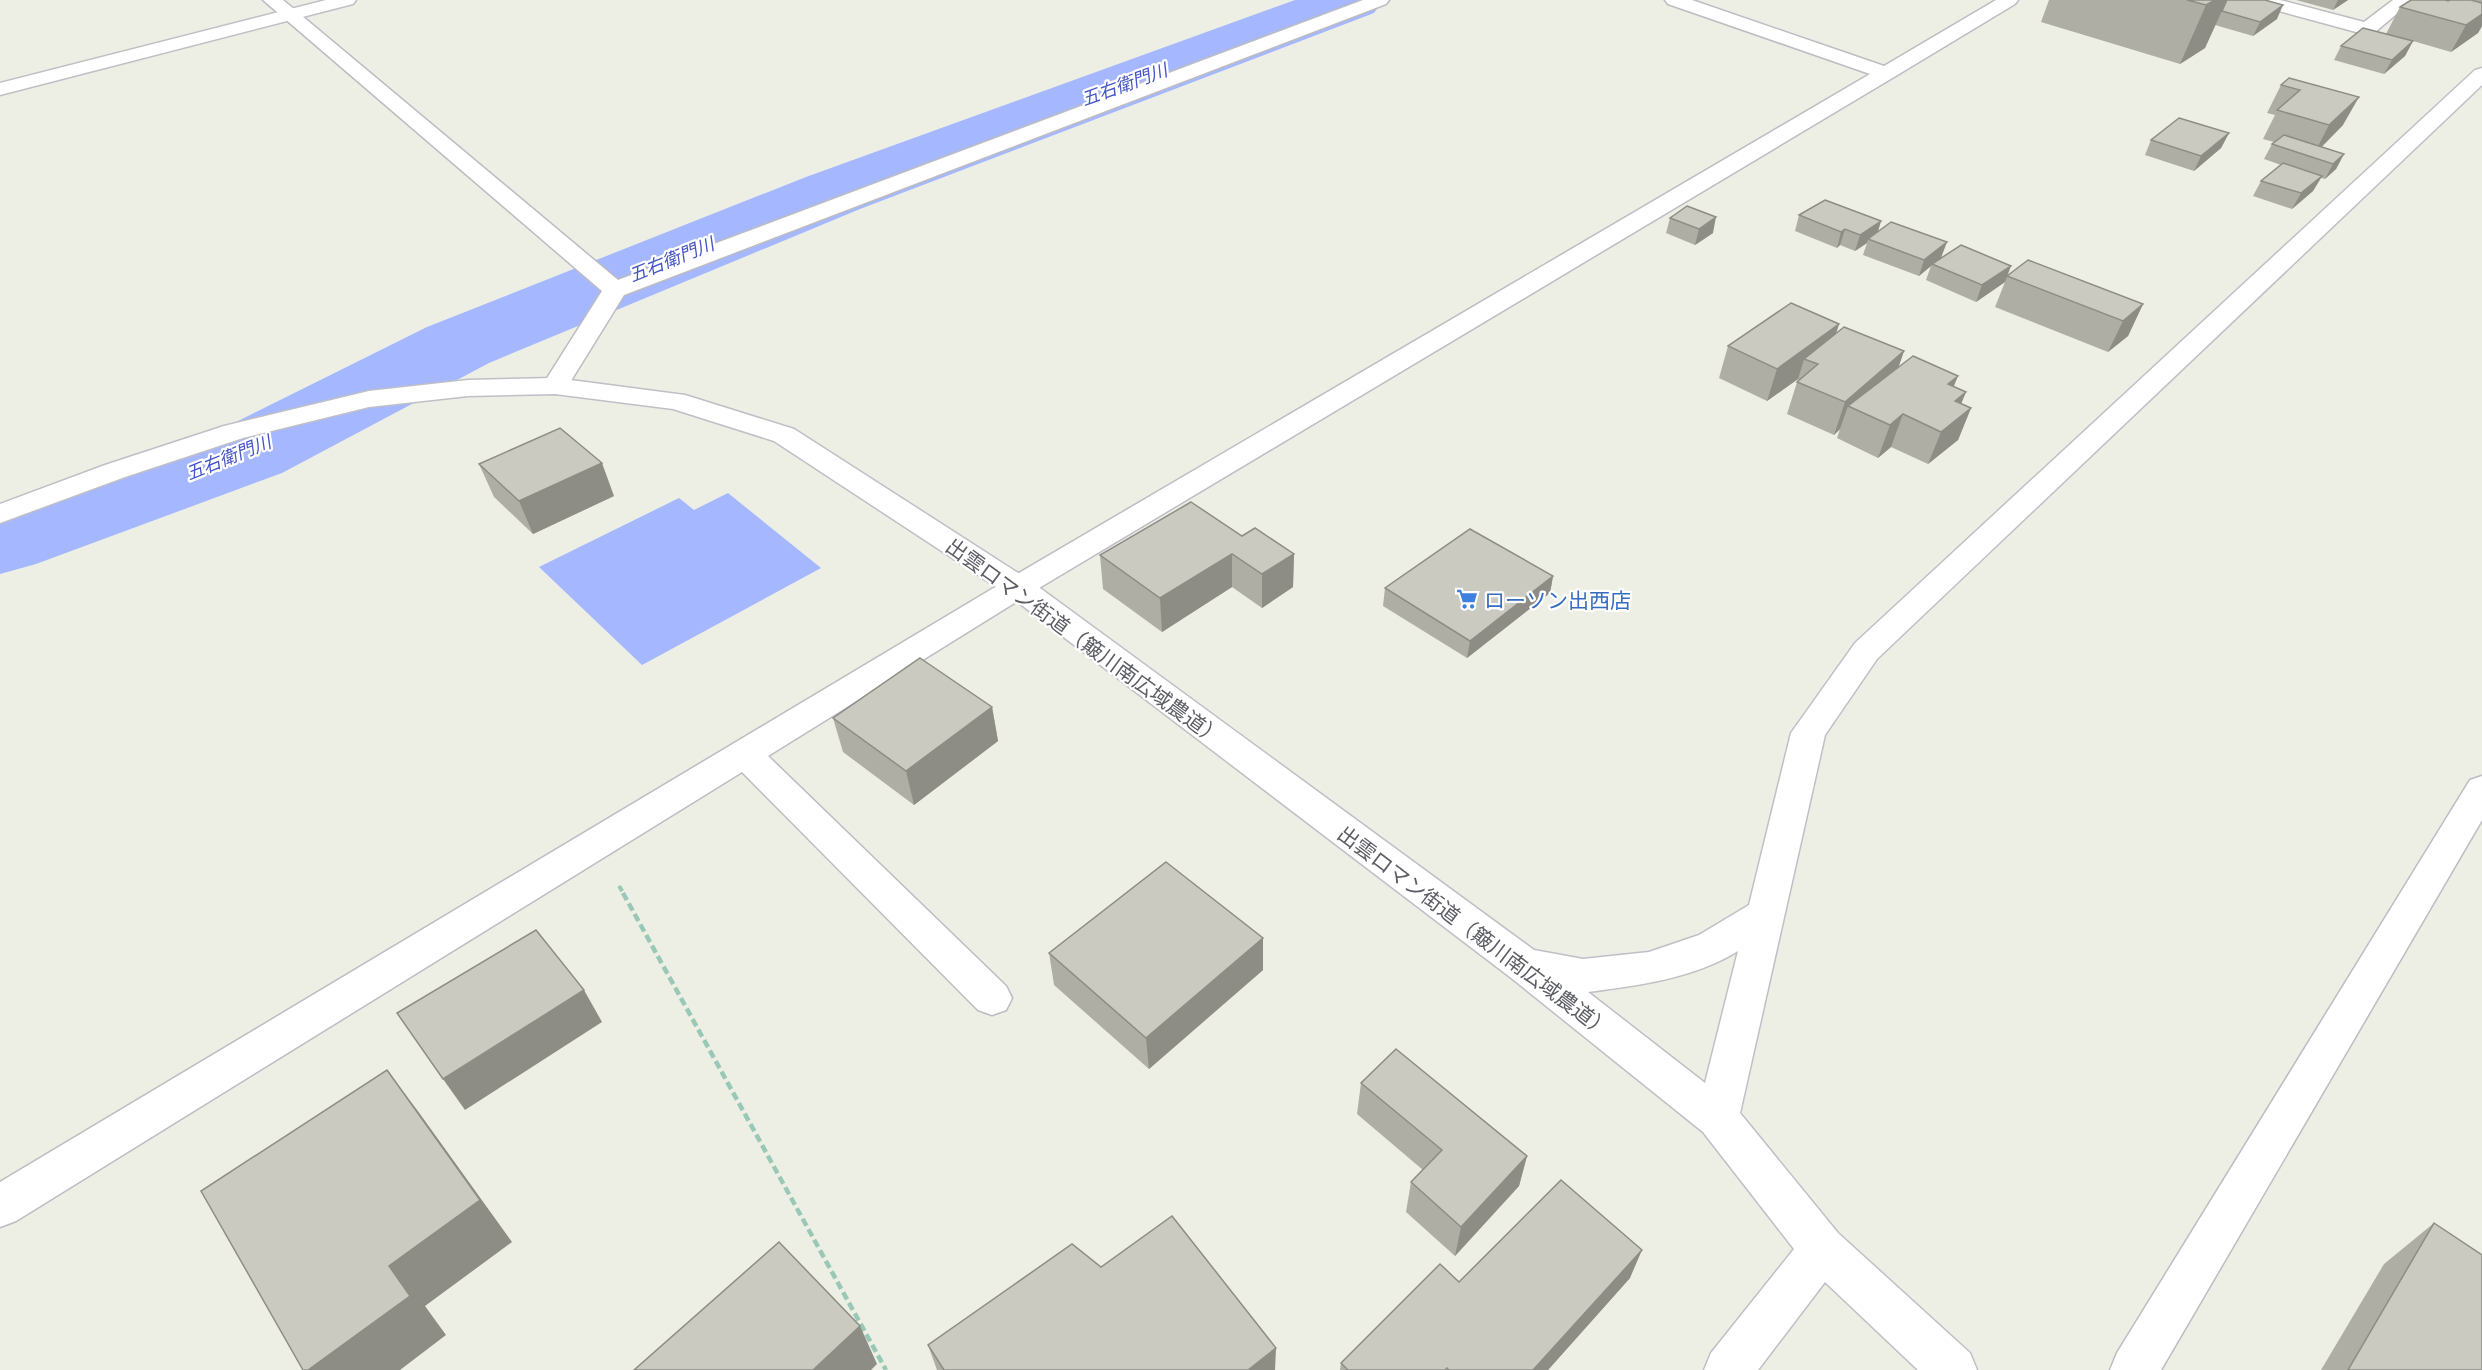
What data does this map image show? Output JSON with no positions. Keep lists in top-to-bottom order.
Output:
{
  "streets": {
    "street": ["出雲ロマン街道（簸川南広域農道）"]
  },
  "water": ["五右衛門川"],
  "places": {
    "supermarket": ["ローソン出西店"]
  }
}
